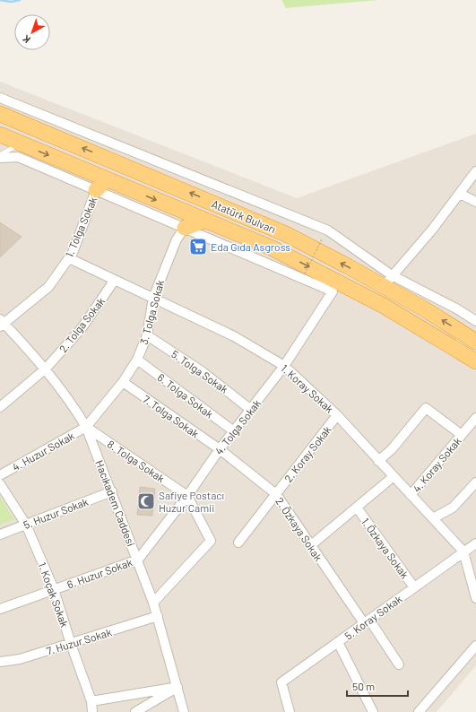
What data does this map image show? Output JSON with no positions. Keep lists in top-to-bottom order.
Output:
{
  "streets": {
    "highway": ["Atatürk Bulvarı"],
    "street": [
      "1. Tolga Sokak",
      "3. Tolga Sokak",
      "2. Tolga Sokak",
      "5. Tolga Sokak",
      "1. Koray Sokak",
      "6. Tolga Sokak",
      "7. Tolga Sokak",
      "4. Tolga Sokak",
      "4. Huzur Sokak",
      "2. Koray Sokak",
      "8. Tolga Sokak",
      "4. Koray Sokak",
      "Hacıkadem Caddesi",
      "5. Huzur Sokak",
      "2. Özkaya Sokak",
      "1. Özkaya Sokak",
      "6. Huzur Sokak",
      "1. Koçak Sokak",
      "5. Koray Sokak",
      "7. Huzur Sokak"
    ]
  },
  "crossings": [
    ["Atatürk Bulvarı", "4. Tolga Sokak"],
    ["1. Tolga Sokak", "1. Koray Sokak"],
    ["1. Tolga Sokak", "Hacıkadem Caddesi"],
    ["3. Tolga Sokak", "5. Tolga Sokak"],
    ["3. Tolga Sokak", "1. Koray Sokak"],
    ["3. Tolga Sokak", "6. Tolga Sokak"],
    ["3. Tolga Sokak", "7. Tolga Sokak"],
    ["3. Tolga Sokak", "4. Huzur Sokak"],
    ["3. Tolga Sokak", "8. Tolga Sokak"],
    ["3. Tolga Sokak", "Hacıkadem Caddesi"],
    ["2. Tolga Sokak", "1. Koray Sokak"],
    ["2. Tolga Sokak", "Hacıkadem Caddesi"],
    ["5. Tolga Sokak", "4. Tolga Sokak"],
    ["1. Koray Sokak", "4. Tolga Sokak"],
    ["1. Koray Sokak", "2. Koray Sokak"],
    ["1. Koray Sokak", "4. Koray Sokak"],
    ["1. Koray Sokak", "5. Koray Sokak"],
    ["6. Tolga Sokak", "4. Tolga Sokak"],
    ["7. Tolga Sokak", "4. Tolga Sokak"],
    ["7. Tolga Sokak", "2. Özkaya Sokak"],
    ["4. Tolga Sokak", "8. Tolga Sokak"],
    ["4. Tolga Sokak", "Hacıkadem Caddesi"],
    ["4. Tolga Sokak", "2. Özkaya Sokak"],
    ["4. Tolga Sokak", "6. Huzur Sokak"],
    ["4. Huzur Sokak", "8. Tolga Sokak"],
    ["4. Huzur Sokak", "Hacıkadem Caddesi"],
    ["2. Koray Sokak", "2. Özkaya Sokak"],
    ["8. Tolga Sokak", "Hacıkadem Caddesi"],
    ["Hacıkadem Caddesi", "5. Huzur Sokak"],
    ["Hacıkadem Caddesi", "6. Huzur Sokak"],
    ["Hacıkadem Caddesi", "7. Huzur Sokak"],
    ["5. Huzur Sokak", "1. Koçak Sokak"],
    ["2. Özkaya Sokak", "5. Koray Sokak"],
    ["1. Özkaya Sokak", "5. Koray Sokak"],
    ["6. Huzur Sokak", "1. Koçak Sokak"],
    ["1. Koçak Sokak", "7. Huzur Sokak"]
  ],
  "places": {
    "supermarket": ["Eda Gıda Asgross"],
    "mosque": ["Safiye Postacı Huzur Camii"]
  },
  "scale_bar": "50 m",
  "north": "bottom left"
}
